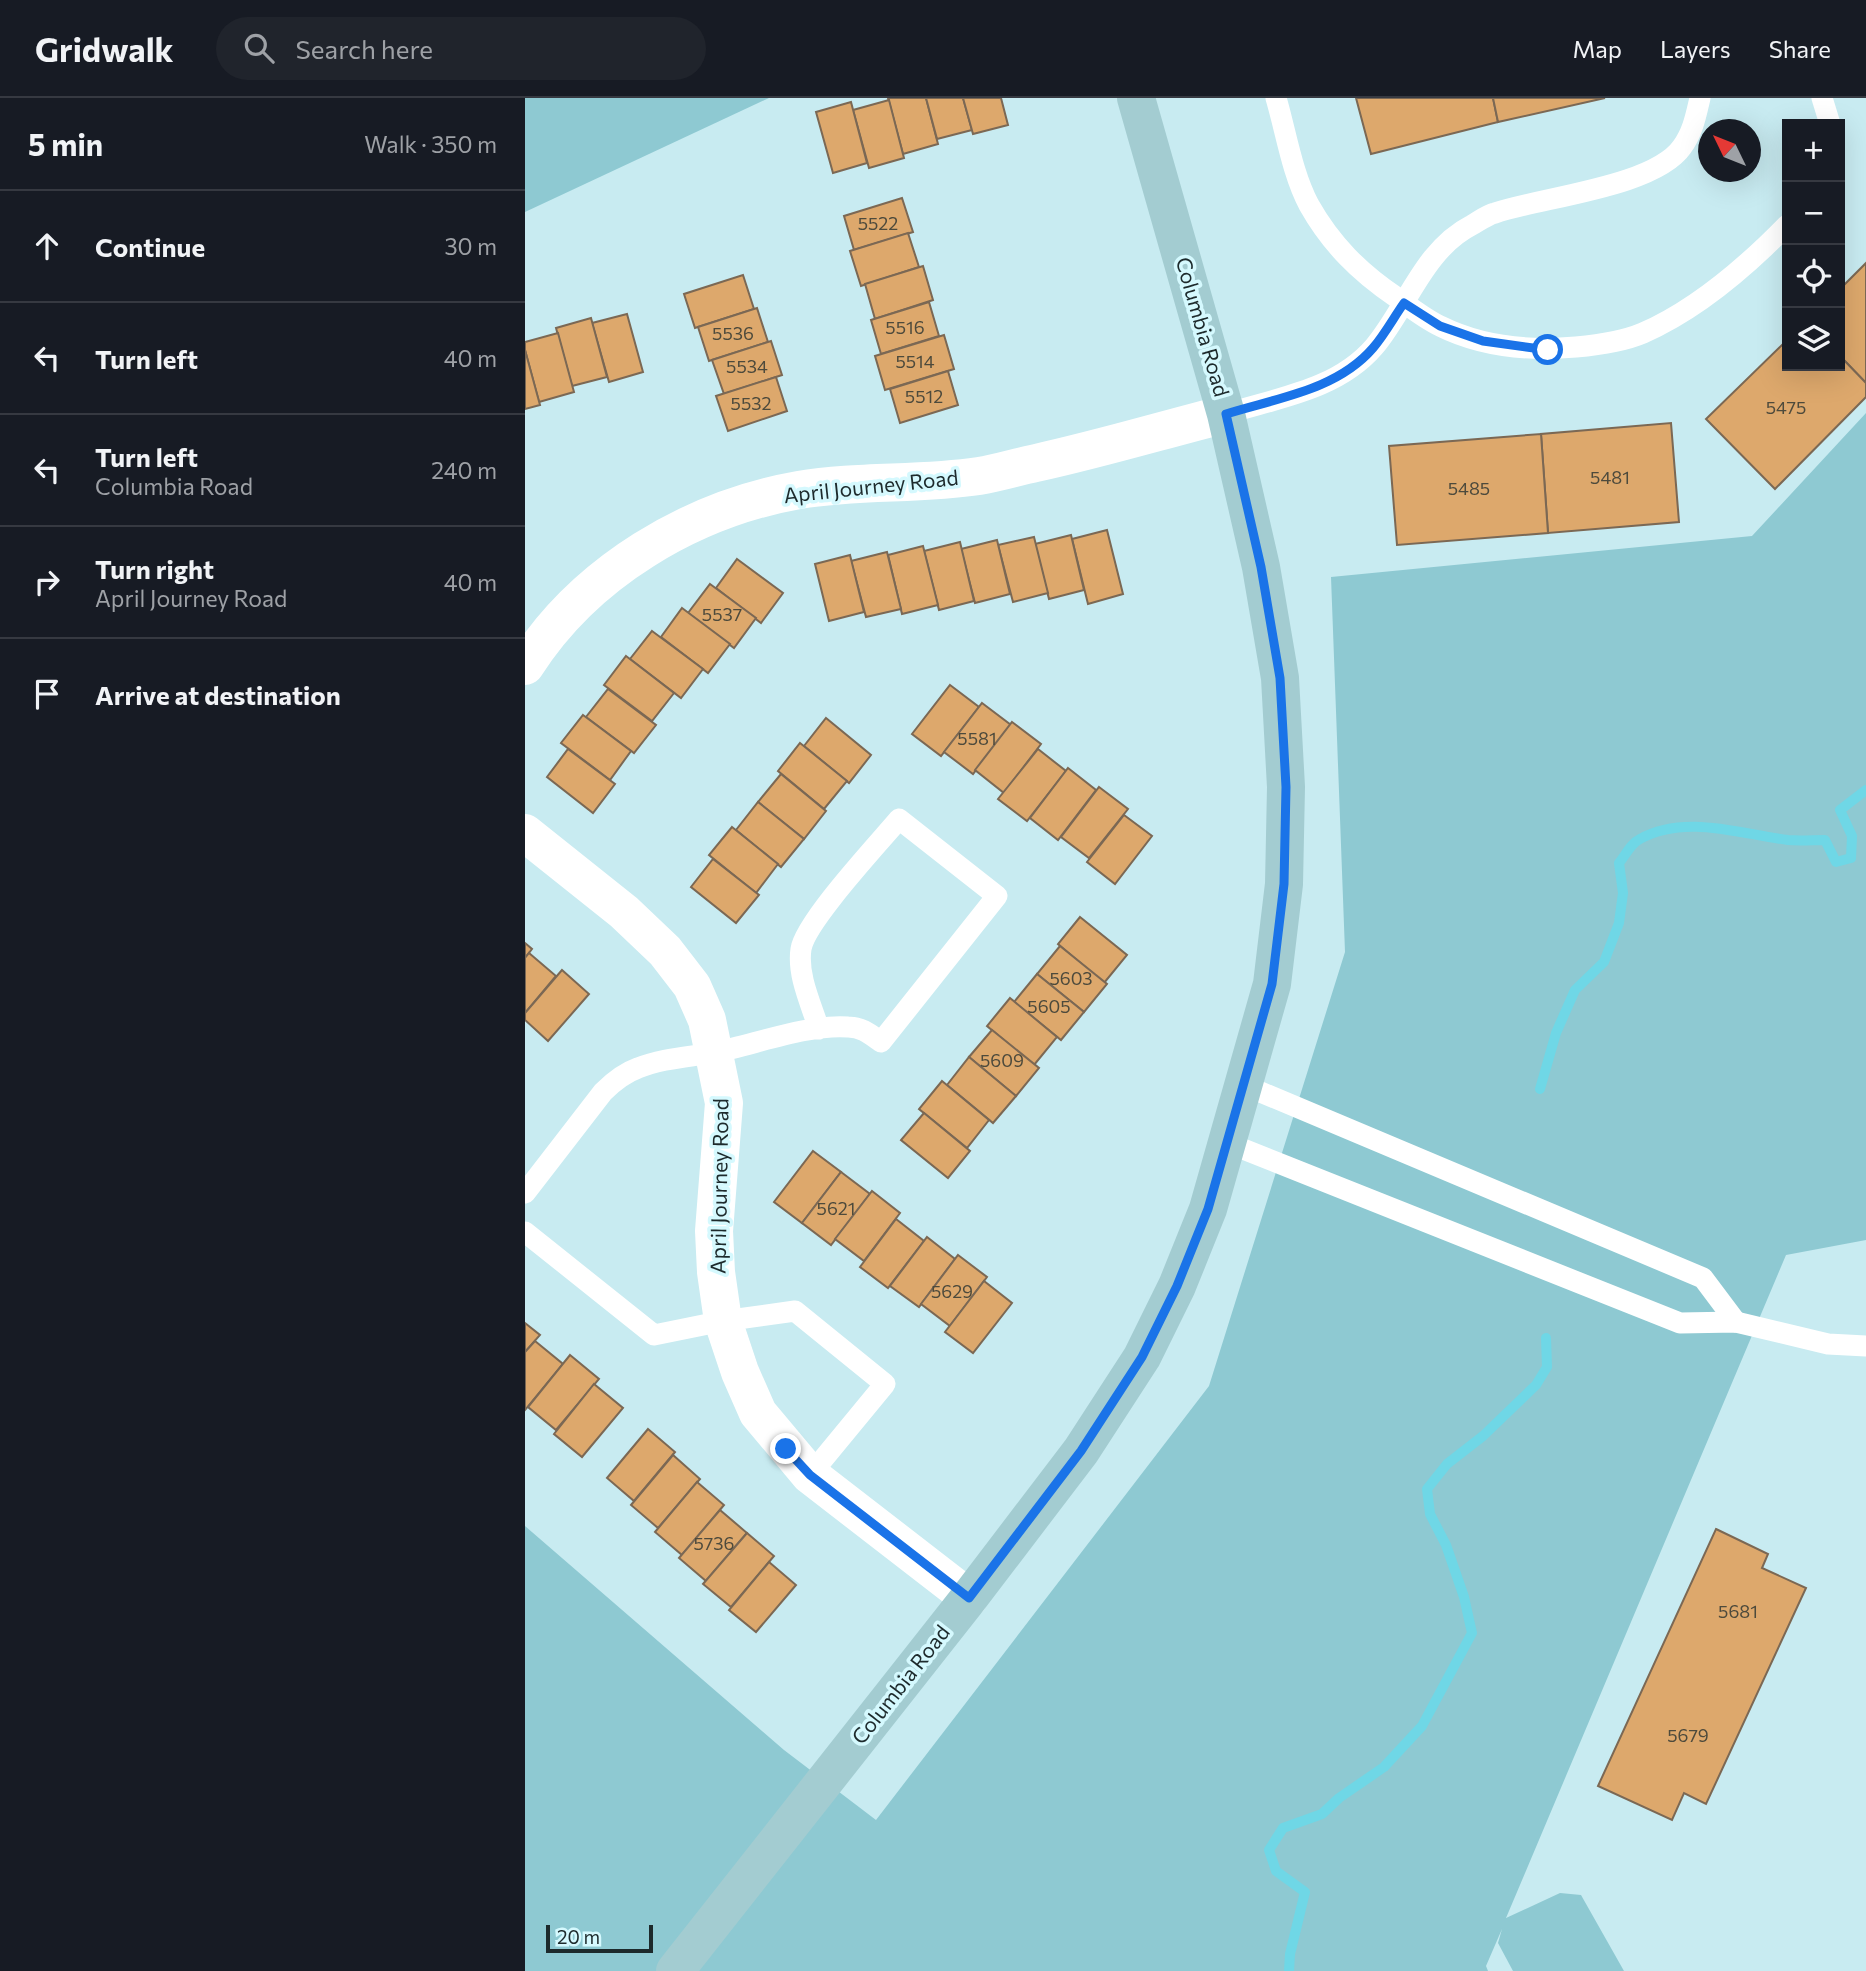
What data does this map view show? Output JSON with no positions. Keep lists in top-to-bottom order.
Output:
{
  "streets": {
    "main road": ["Columbia Road"],
    "street": ["April Journey Road"]
  },
  "crossings": [
    ["Columbia Road", "April Journey Road"]
  ],
  "house_numbers": [
    "5522",
    "5516",
    "5536",
    "5514",
    "5534",
    "5512",
    "5532",
    "5475",
    "5481",
    "5485",
    "5537",
    "5581",
    "5603",
    "5605",
    "5609",
    "5621",
    "5629",
    "5736",
    "5681",
    "5679"
  ],
  "scale_bar": "20 m",
  "north": "top left",
  "page": {
    "header": "Gridwalk",
    "search": "Search here",
    "nav": ["Map", "Layers", "Share"],
    "heading": ["5 min", "Walk · 350 m"],
    "map_buttons": ["+", "−"],
    "list": [
      ["Continue", "30 m"],
      ["Turn left", "40 m"],
      ["Turn left", "Columbia Road", "240 m"],
      ["Turn right", "April Journey Road", "40 m"],
      "Arrive at destination"
    ],
    "scale": "20 m"
  }
}
